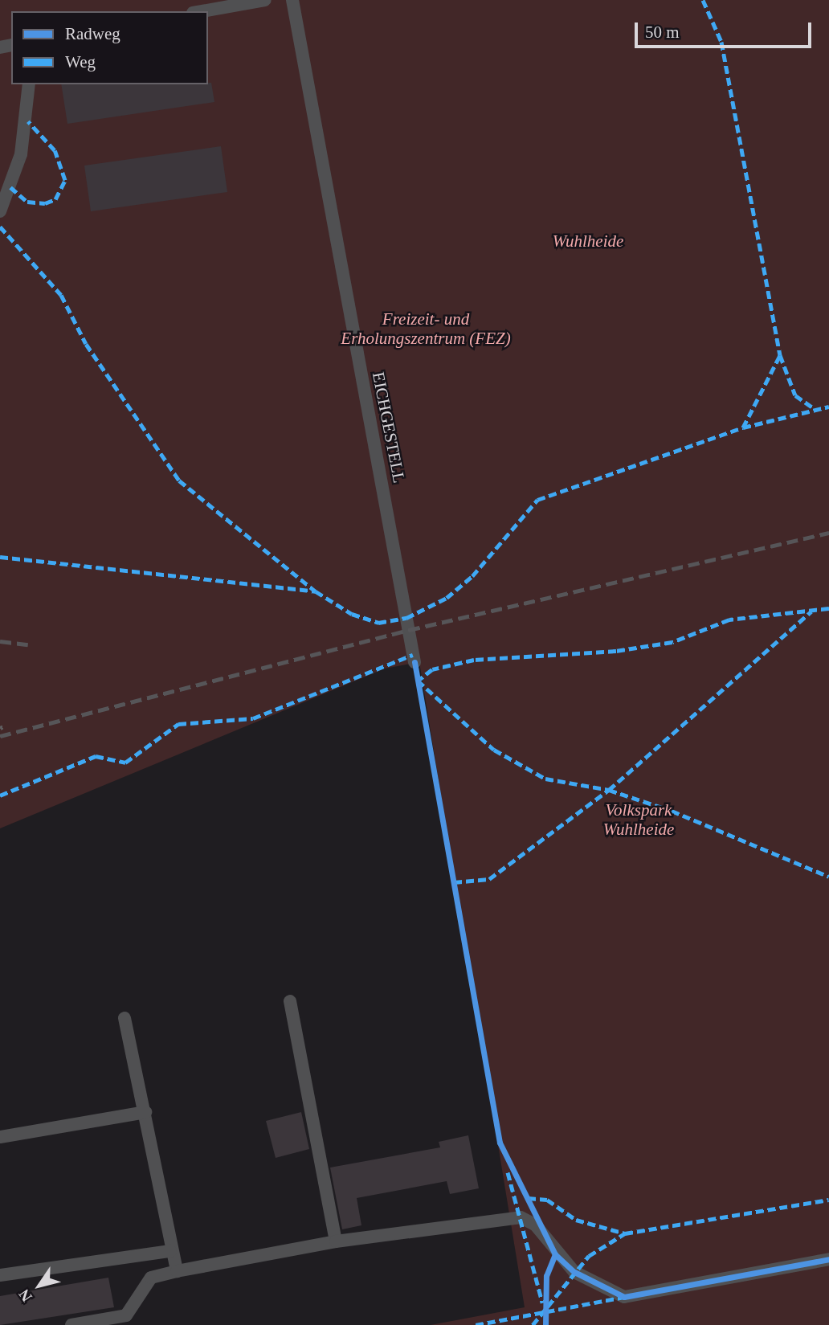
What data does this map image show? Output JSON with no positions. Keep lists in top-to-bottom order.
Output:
{
  "streets": {
    "lane": ["EICHGESTELL"]
  },
  "parks": ["Wuhlheide", "Freizeit- und Erholungszentrum (FEZ)", "Volkspark Wuhlheide"],
  "legend": ["Radweg", "Weg"],
  "scale_bar": "50 m",
  "north": "bottom left"
}
